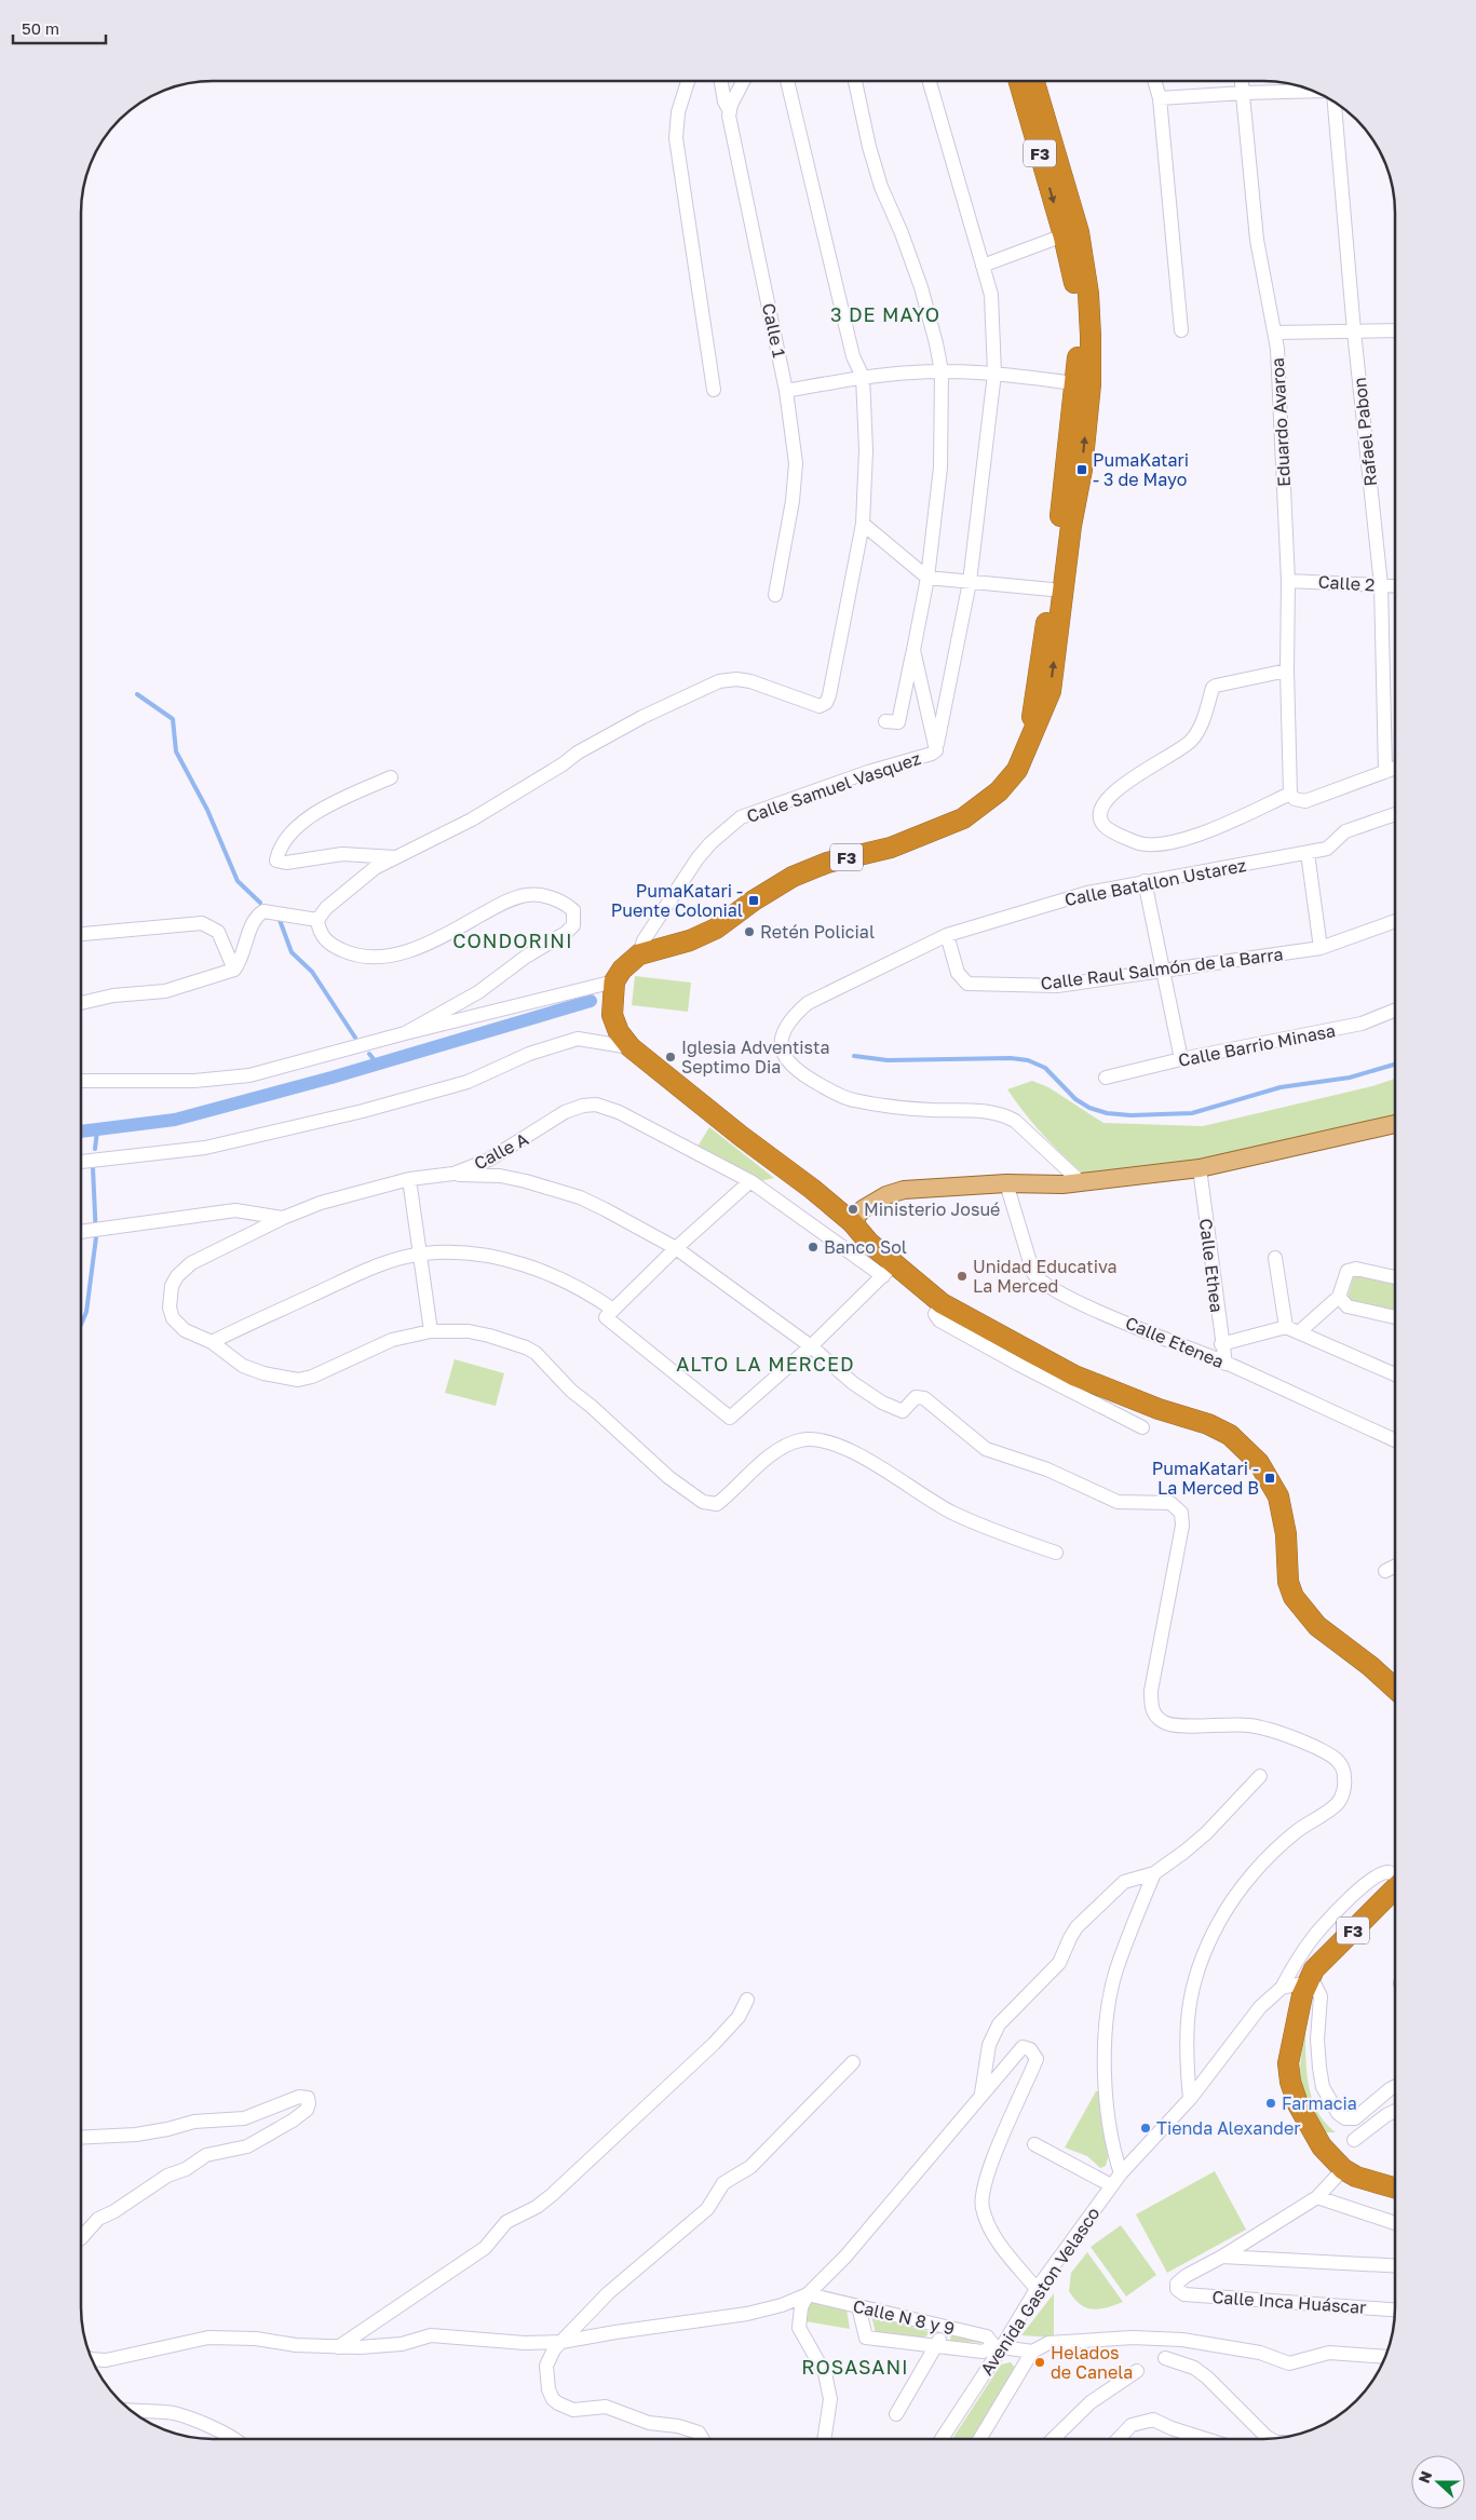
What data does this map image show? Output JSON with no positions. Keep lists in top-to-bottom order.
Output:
{
  "streets": {
    "highway": ["F3"],
    "street": [
      "Calle 1",
      "Eduardo Avaroa",
      "Rafael Pabon",
      "Calle 2",
      "Calle Samuel Vasquez",
      "Calle Batallon Ustarez",
      "Calle Raul Salmón de la Barra",
      "Calle Barrio Minasa",
      "Calle A",
      "Calle Ethea",
      "Calle Etenea",
      "Avenida Gaston Velasco",
      "Calle Inca Huáscar",
      "Calle N 8 y 9"
    ]
  },
  "crossings": [
    ["F3", "Calle Samuel Vasquez"],
    ["Eduardo Avaroa", "Calle 2"],
    ["Rafael Pabon", "Calle 2"],
    ["Calle Batallon Ustarez", "Calle Raul Salmón de la Barra"],
    ["Calle Ethea", "Calle Etenea"],
    ["Avenida Gaston Velasco", "Calle N 8 y 9"]
  ],
  "districts": [
    "3 DE MAYO",
    "CONDORINI",
    "ALTO LA MERCED",
    "ROSASANI"
  ],
  "places": {
    "transit": ["PumaKatari - 3 de Mayo", "PumaKatari - Puente Colonial", "PumaKatari - La Merced B"],
    "other": [
      "Retén Policial",
      "Iglesia Adventista Septimo Dia",
      "Ministerio Josué",
      "Banco Sol",
      "Unidad Educativa La Merced",
      "Farmacia",
      "Tienda Alexander",
      "Helados de Canela"
    ]
  },
  "scale_bar": "50 m",
  "north": "left"
}
